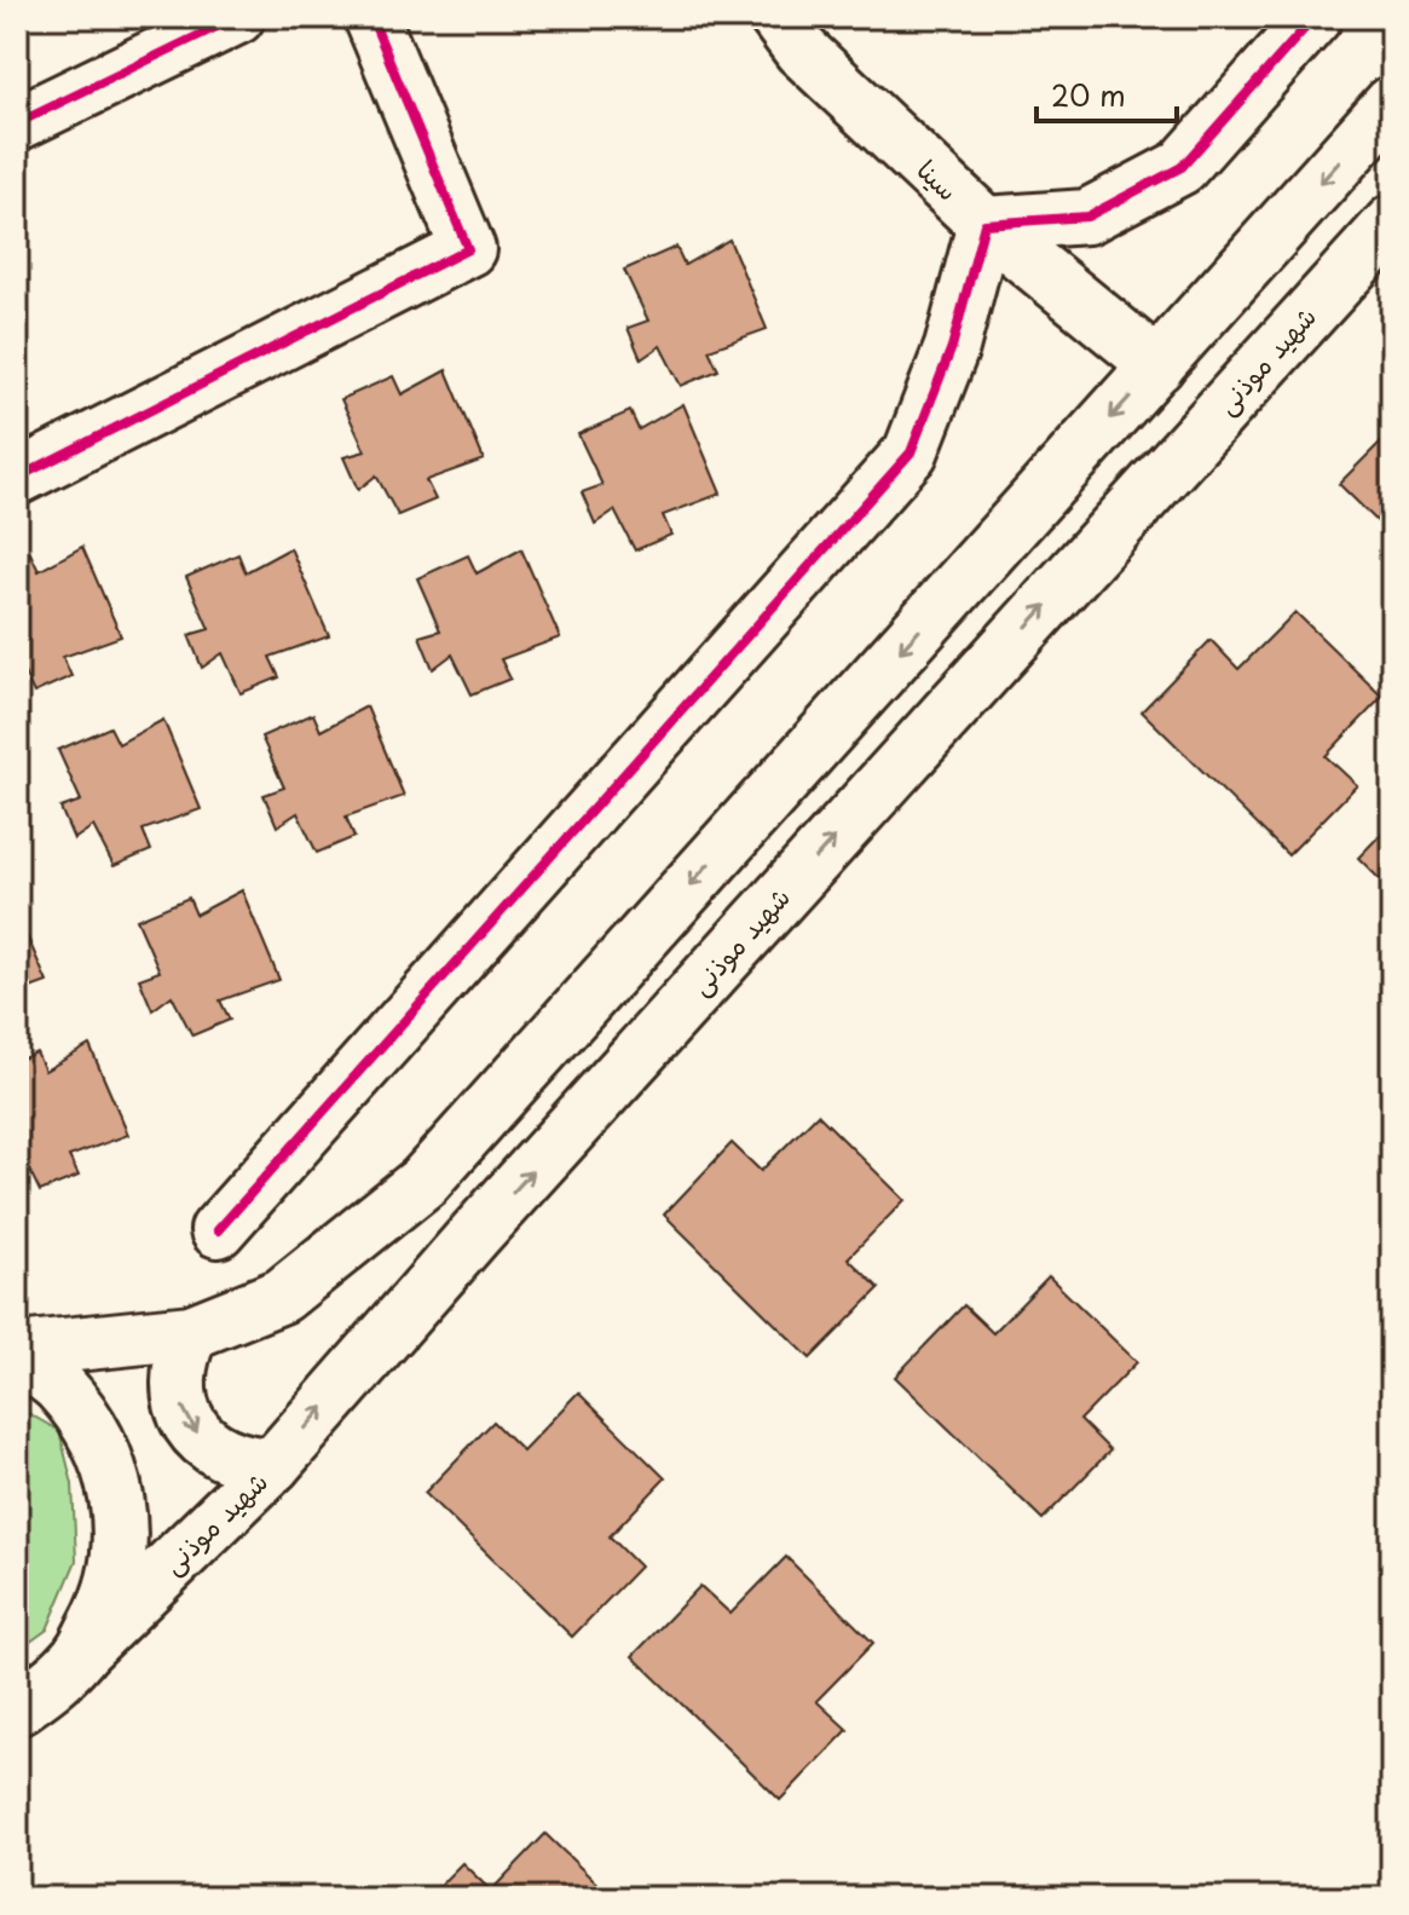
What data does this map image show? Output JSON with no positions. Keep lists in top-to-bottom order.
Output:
{
  "streets": {
    "main road": ["سینا", "شهید موذنی"]
  },
  "scale_bar": "20 m"
}
